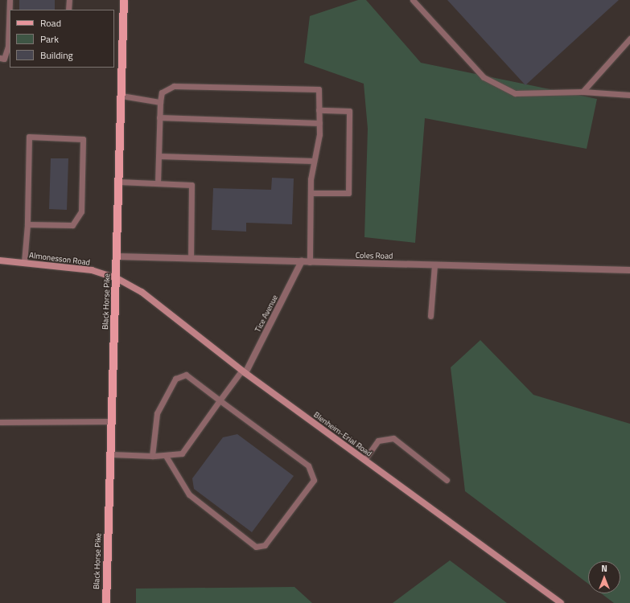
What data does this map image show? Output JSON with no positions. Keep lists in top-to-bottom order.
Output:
{
  "streets": {
    "main road": ["Almonesson Road", "Black Horse Pike", "Blenheim-Erial Road"],
    "street": ["Coles Road", "Tice Avenue"]
  },
  "crossings": [
    ["Coles Road", "Black Horse Pike"],
    ["Coles Road", "Tice Avenue"],
    ["Almonesson Road", "Black Horse Pike"],
    ["Almonesson Road", "Blenheim-Erial Road"],
    ["Black Horse Pike", "Blenheim-Erial Road"],
    ["Tice Avenue", "Blenheim-Erial Road"]
  ],
  "legend": ["Road", "Park", "Building"],
  "north": "top"
}
